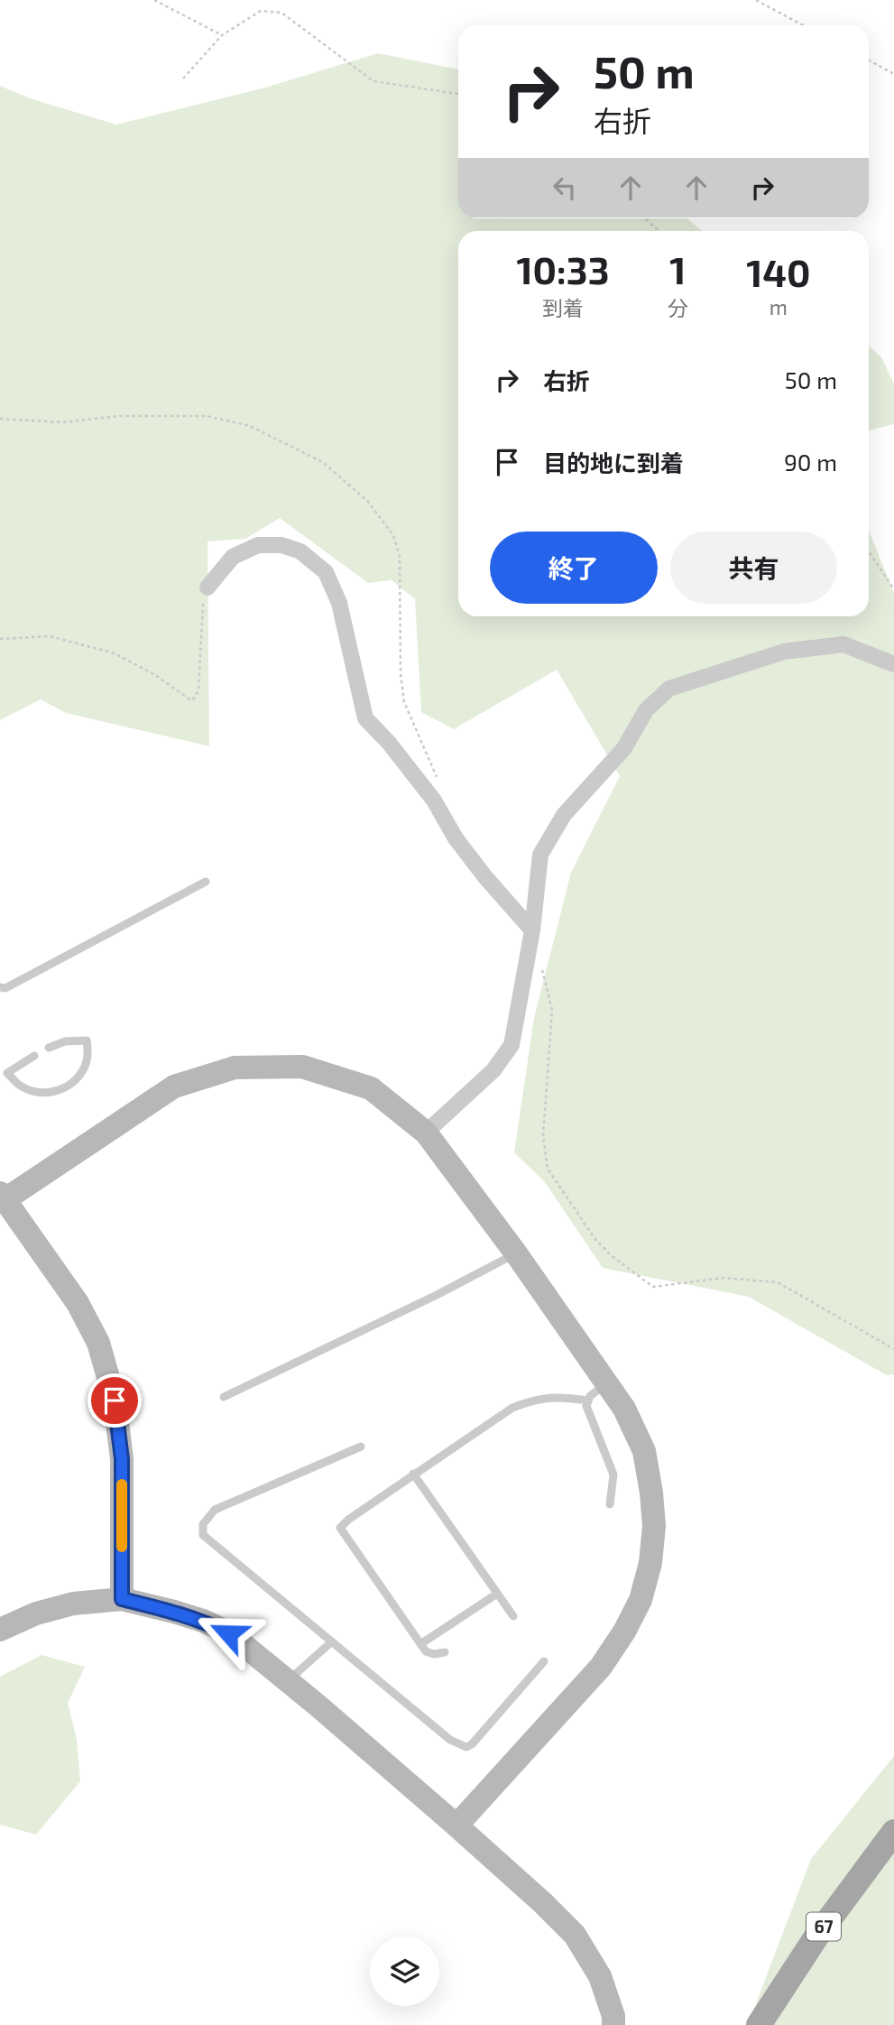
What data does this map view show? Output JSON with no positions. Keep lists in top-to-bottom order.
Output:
{
  "streets": {
    "main road": ["67"]
  },
  "page": {
    "turn": ["50 m", "右折"],
    "eta": [
      "10:33",
      "到着",
      "1",
      "分",
      "140",
      "m"
    ],
    "list": [
      {
        "name": "右折",
        "value": "50 m"
      },
      {
        "name": "目的地に到着",
        "value": "90 m"
      }
    ],
    "buttons": ["終了", "共有"]
  }
}
